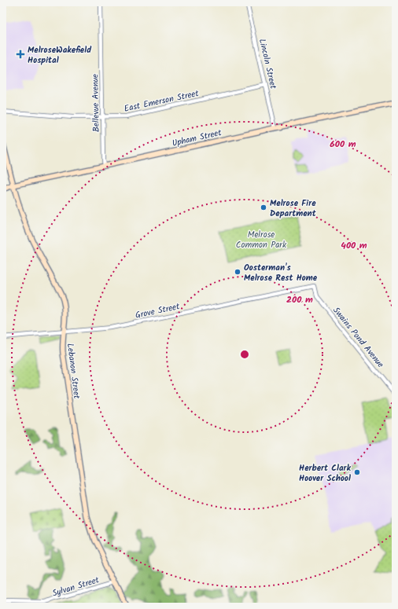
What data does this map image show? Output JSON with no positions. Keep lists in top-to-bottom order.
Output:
{
  "streets": {
    "main road": ["Upham Street", "Lebanon Street"],
    "street": [
      "Lincoln Street",
      "East Emerson Street",
      "Bellevue Avenue",
      "Grove Street",
      "Swains Pond Avenue",
      "Sylvan Street"
    ]
  },
  "crossings": [
    ["Lincoln Street", "East Emerson Street"],
    ["Lincoln Street", "Upham Street"],
    ["East Emerson Street", "Bellevue Avenue"],
    ["Bellevue Avenue", "Upham Street"],
    ["Upham Street", "Lebanon Street"],
    ["Grove Street", "Swains Pond Avenue"],
    ["Grove Street", "Lebanon Street"],
    ["Lebanon Street", "Sylvan Street"]
  ],
  "parks": ["Melrose Common Park"],
  "places": {
    "health": ["MelroseWakefield Hospital"],
    "other": ["Melrose Fire Department", "Oosterman's Melrose Rest Home", "Herbert Clark Hoover School"]
  },
  "rings": ["600 m", "400 m", "200 m"]
}
